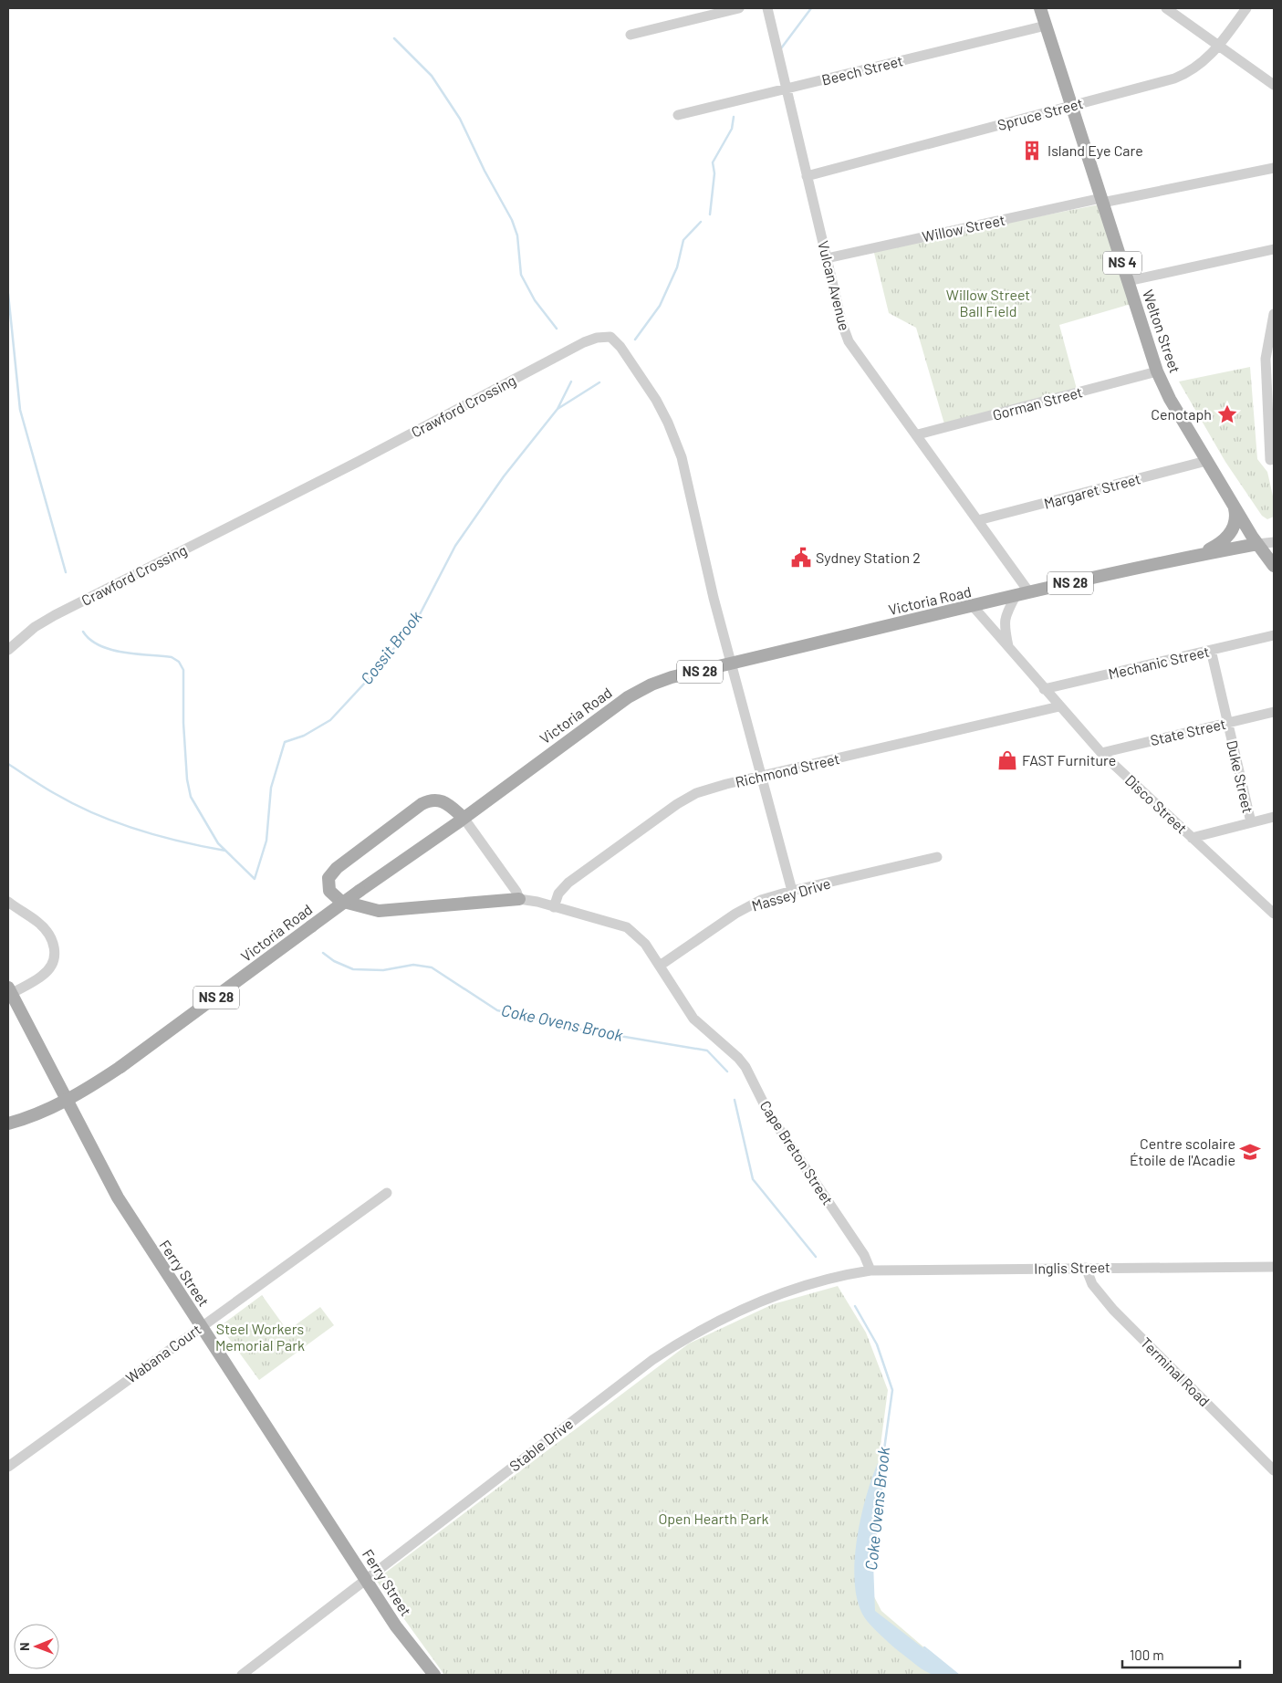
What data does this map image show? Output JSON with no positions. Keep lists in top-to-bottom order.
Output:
{
  "streets": {
    "main road": [
      "NS 4",
      "Welton Street",
      "NS 28",
      "Victoria Road",
      "Ferry Street"
    ],
    "street": [
      "Beech Street",
      "Spruce Street",
      "Willow Street",
      "Vulcan Avenue",
      "Gorman Street",
      "Crawford Crossing",
      "Margaret Street",
      "Mechanic Street",
      "State Street",
      "Richmond Street",
      "Duke Street",
      "Disco Street",
      "Massey Drive",
      "Cape Breton Street",
      "Inglis Street",
      "Wabana Court",
      "Terminal Road",
      "Stable Drive"
    ]
  },
  "crossings": [
    ["Beech Street", "Vulcan Avenue"],
    ["Beech Street", "Welton Street"],
    ["Spruce Street", "Vulcan Avenue"],
    ["Spruce Street", "Welton Street"],
    ["Willow Street", "Vulcan Avenue"],
    ["Willow Street", "Welton Street"],
    ["NS 4", "Welton Street"],
    ["NS 4", "Victoria Road"],
    ["Vulcan Avenue", "Gorman Street"],
    ["Vulcan Avenue", "Margaret Street"],
    ["Vulcan Avenue", "Victoria Road"],
    ["Welton Street", "Gorman Street"],
    ["Welton Street", "Margaret Street"],
    ["Welton Street", "Victoria Road"],
    ["Crawford Crossing", "Victoria Road"],
    ["Victoria Road", "Disco Street"],
    ["Mechanic Street", "Duke Street"],
    ["Mechanic Street", "Disco Street"],
    ["State Street", "Duke Street"],
    ["State Street", "Disco Street"],
    ["Richmond Street", "Disco Street"],
    ["Richmond Street", "Cape Breton Street"],
    ["Massey Drive", "Cape Breton Street"],
    ["Cape Breton Street", "Inglis Street"],
    ["Cape Breton Street", "Stable Drive"],
    ["Inglis Street", "Terminal Road"],
    ["Inglis Street", "Stable Drive"],
    ["Ferry Street", "Wabana Court"],
    ["Ferry Street", "Stable Drive"]
  ],
  "water": ["Cossit Brook", "Coke Ovens Brook"],
  "parks": ["Willow Street Ball Field", "Steel Workers Memorial Park", "Open Hearth Park"],
  "places": {
    "building": ["Island Eye Care"],
    "place": ["Cenotaph"],
    "public building": ["Sydney Station 2"],
    "shop": ["FAST Furniture"],
    "school or university": ["Centre scolaire Étoile de l'Acadie"]
  },
  "scale_bar": "100 m",
  "north": "left"
}
